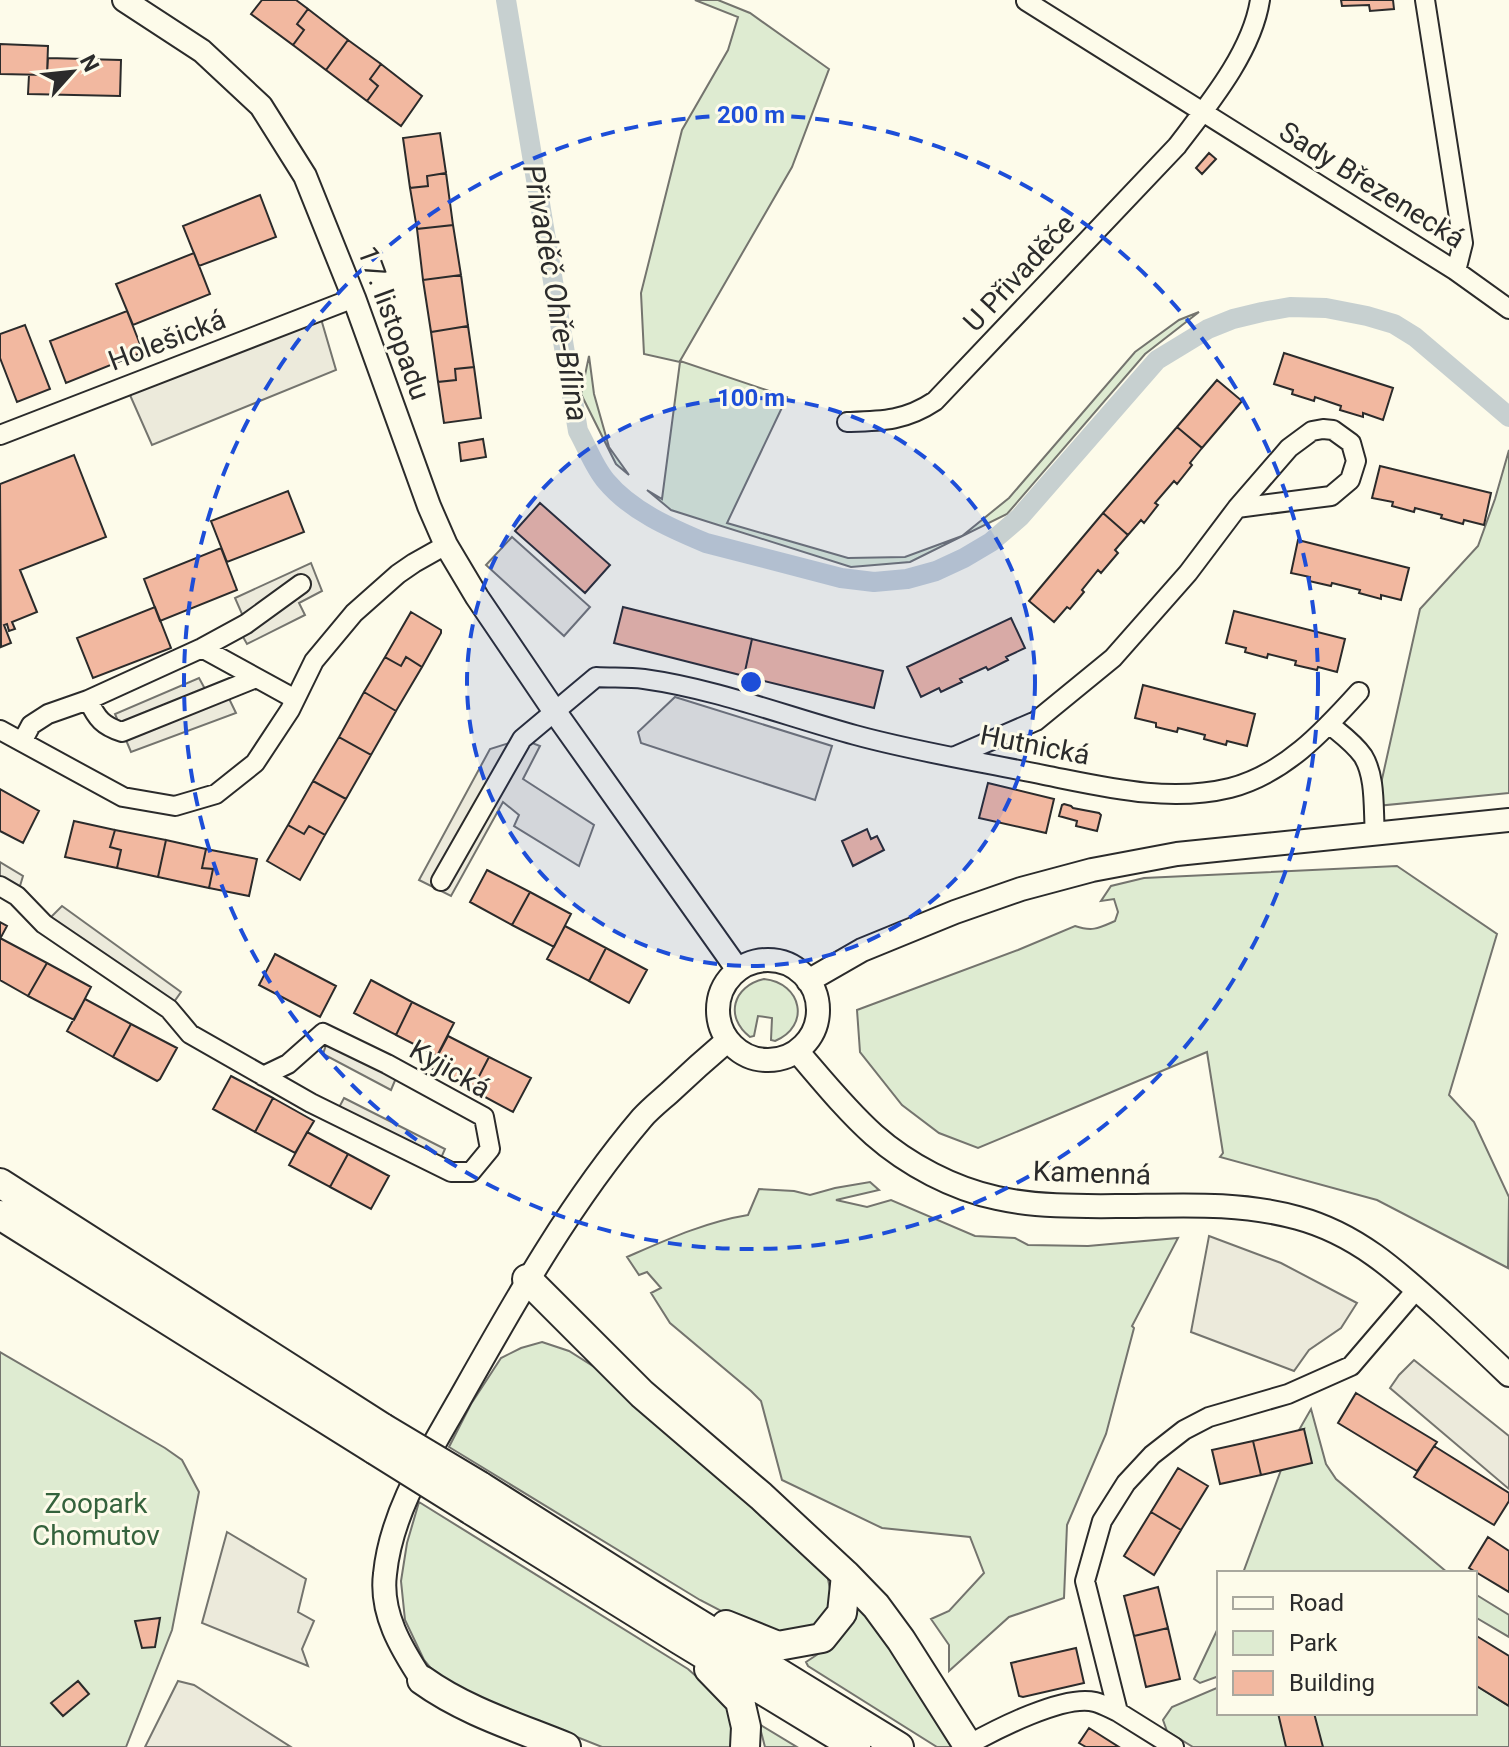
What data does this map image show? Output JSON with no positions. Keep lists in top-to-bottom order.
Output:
{
  "streets": {
    "street": [
      "Sady Březenecká",
      "U Přivaděče",
      "17. listopadu",
      "Holešická",
      "Hutnická",
      "Kyjická",
      "Kamenná"
    ]
  },
  "crossings": [
    ["Sady Březenecká", "U Přivaděče"],
    ["17. listopadu", "Holešická"],
    ["17. listopadu", "Kamenná"]
  ],
  "water": ["Přivaděč Ohře-Bílina"],
  "parks": ["Zoopark Chomutov"],
  "legend": ["Road", "Park", "Building"],
  "north": "top right",
  "rings": ["200 m", "100 m"]
}
